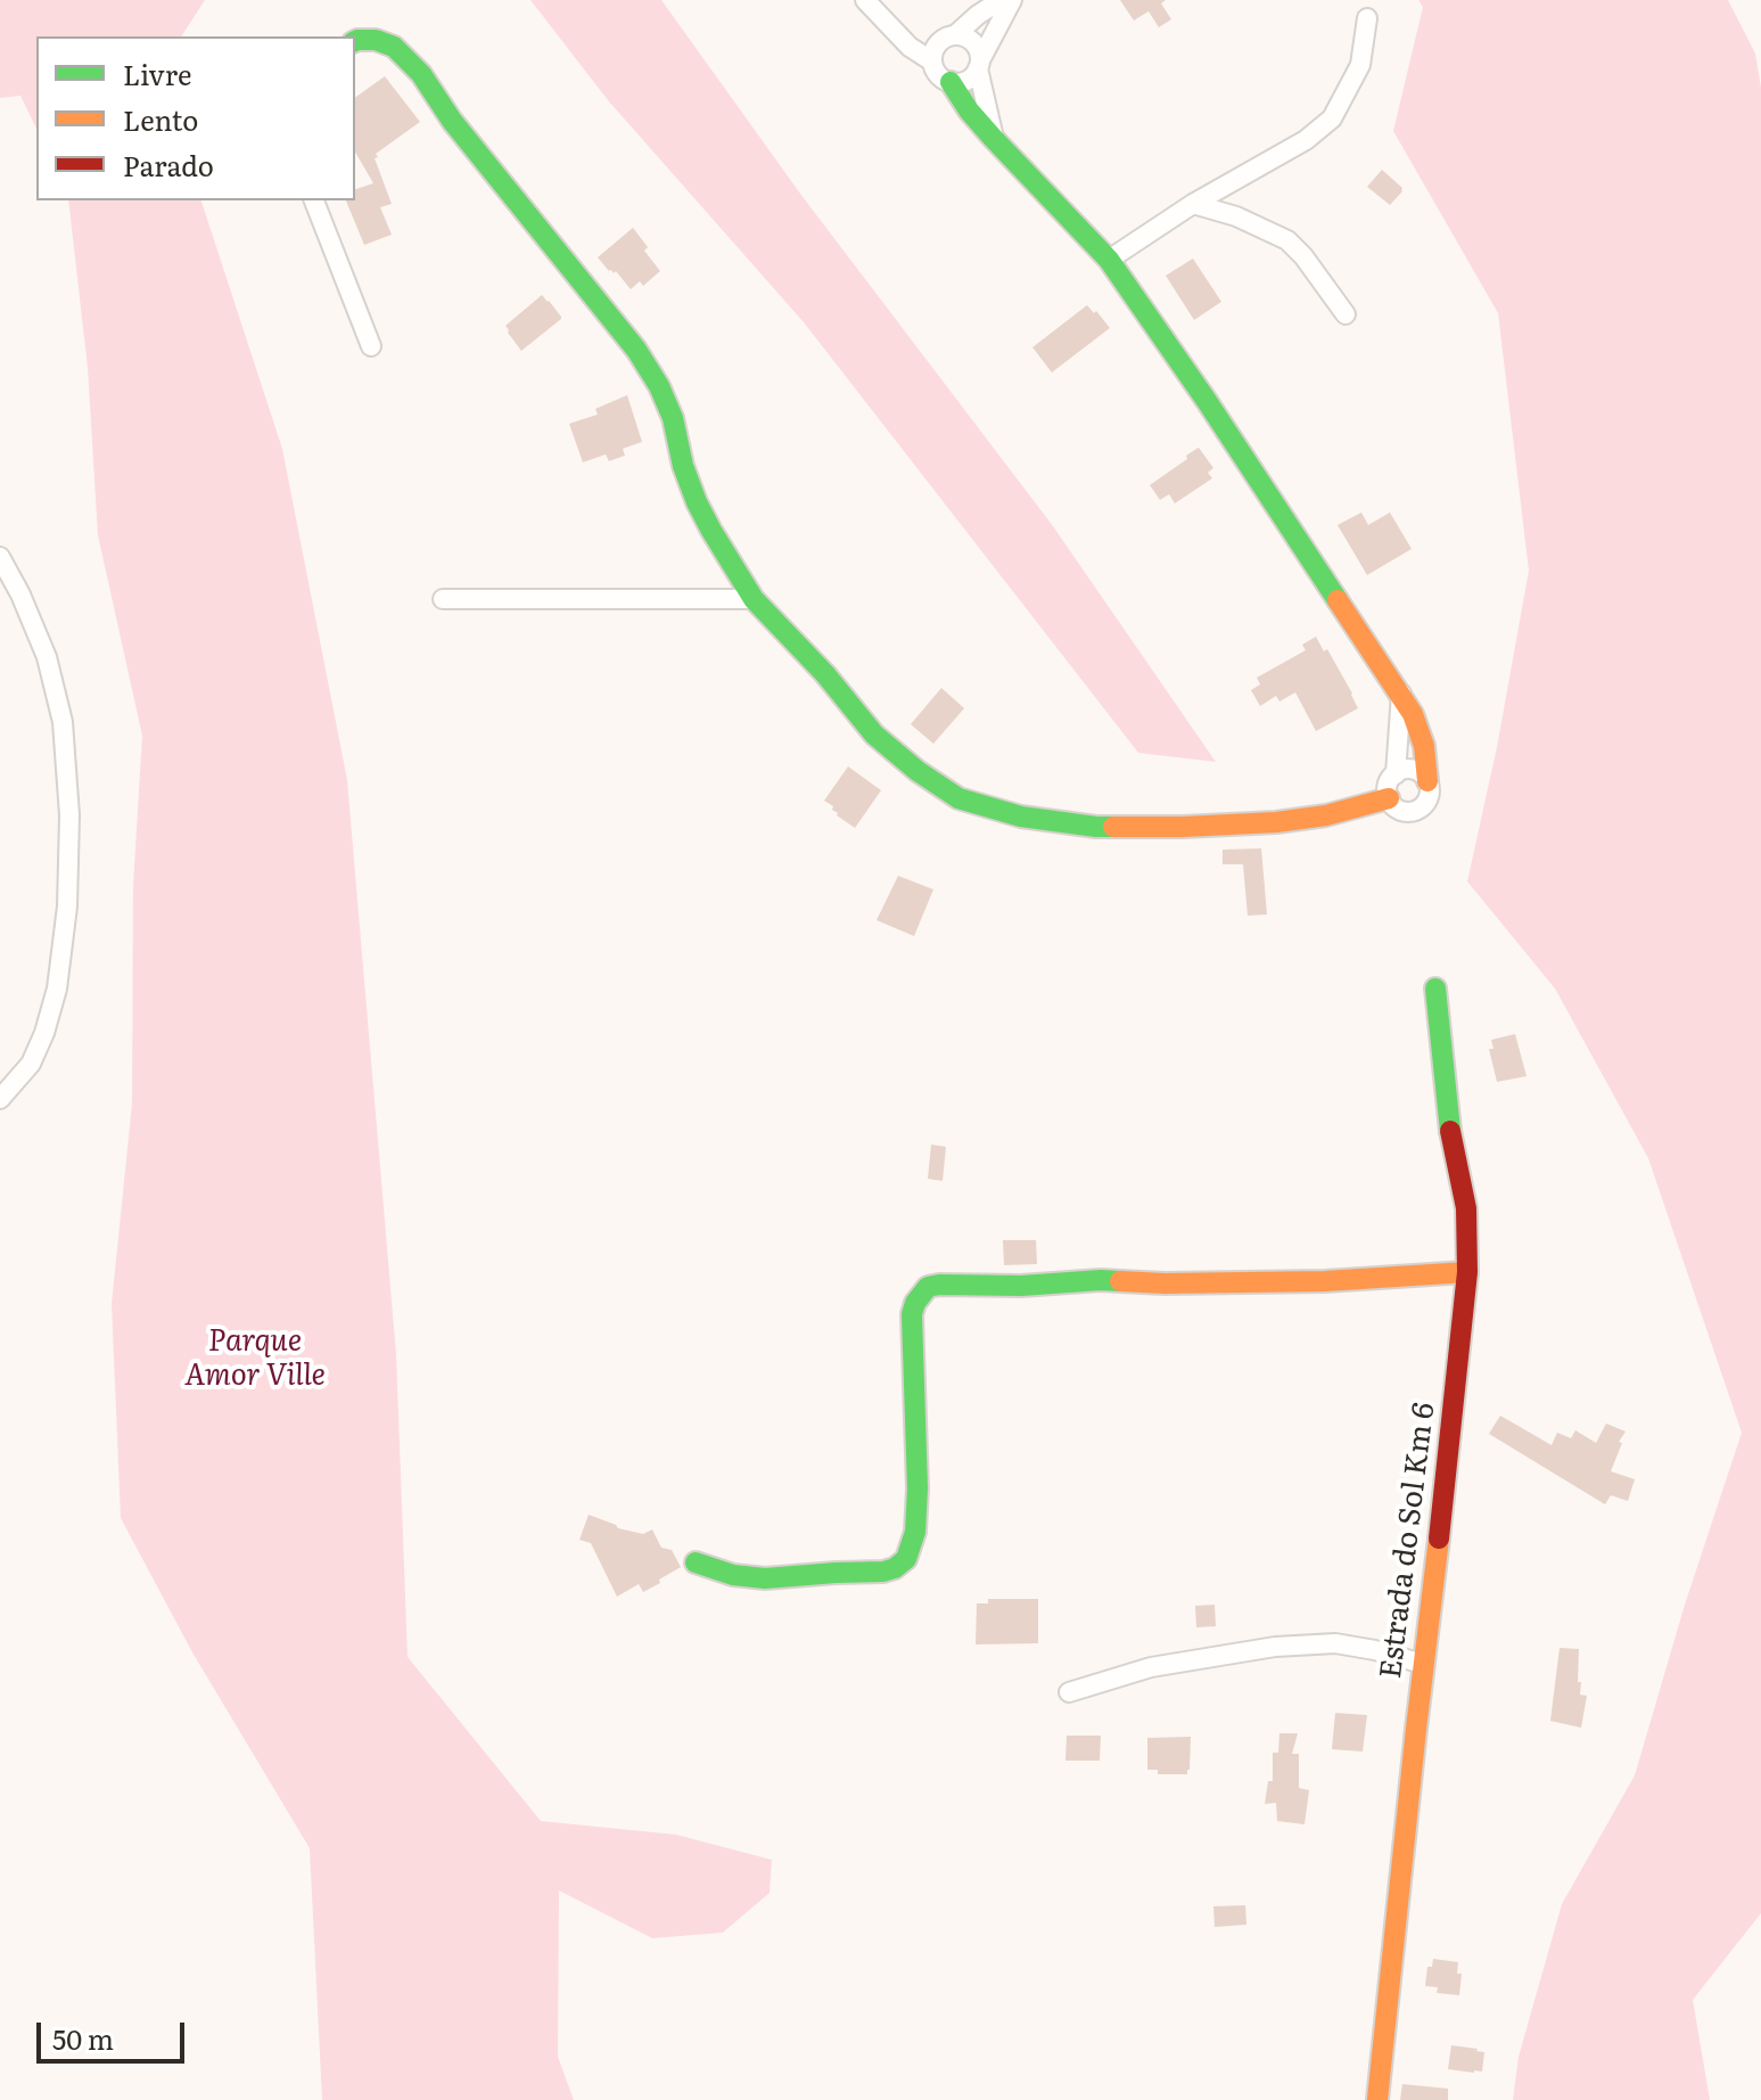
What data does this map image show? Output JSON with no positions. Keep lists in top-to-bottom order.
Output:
{
  "streets": {
    "street": ["Estrada do Sol Km 6"]
  },
  "parks": ["Parque Amor Ville"],
  "legend": ["Livre", "Lento", "Parado"],
  "scale_bar": "50 m"
}
